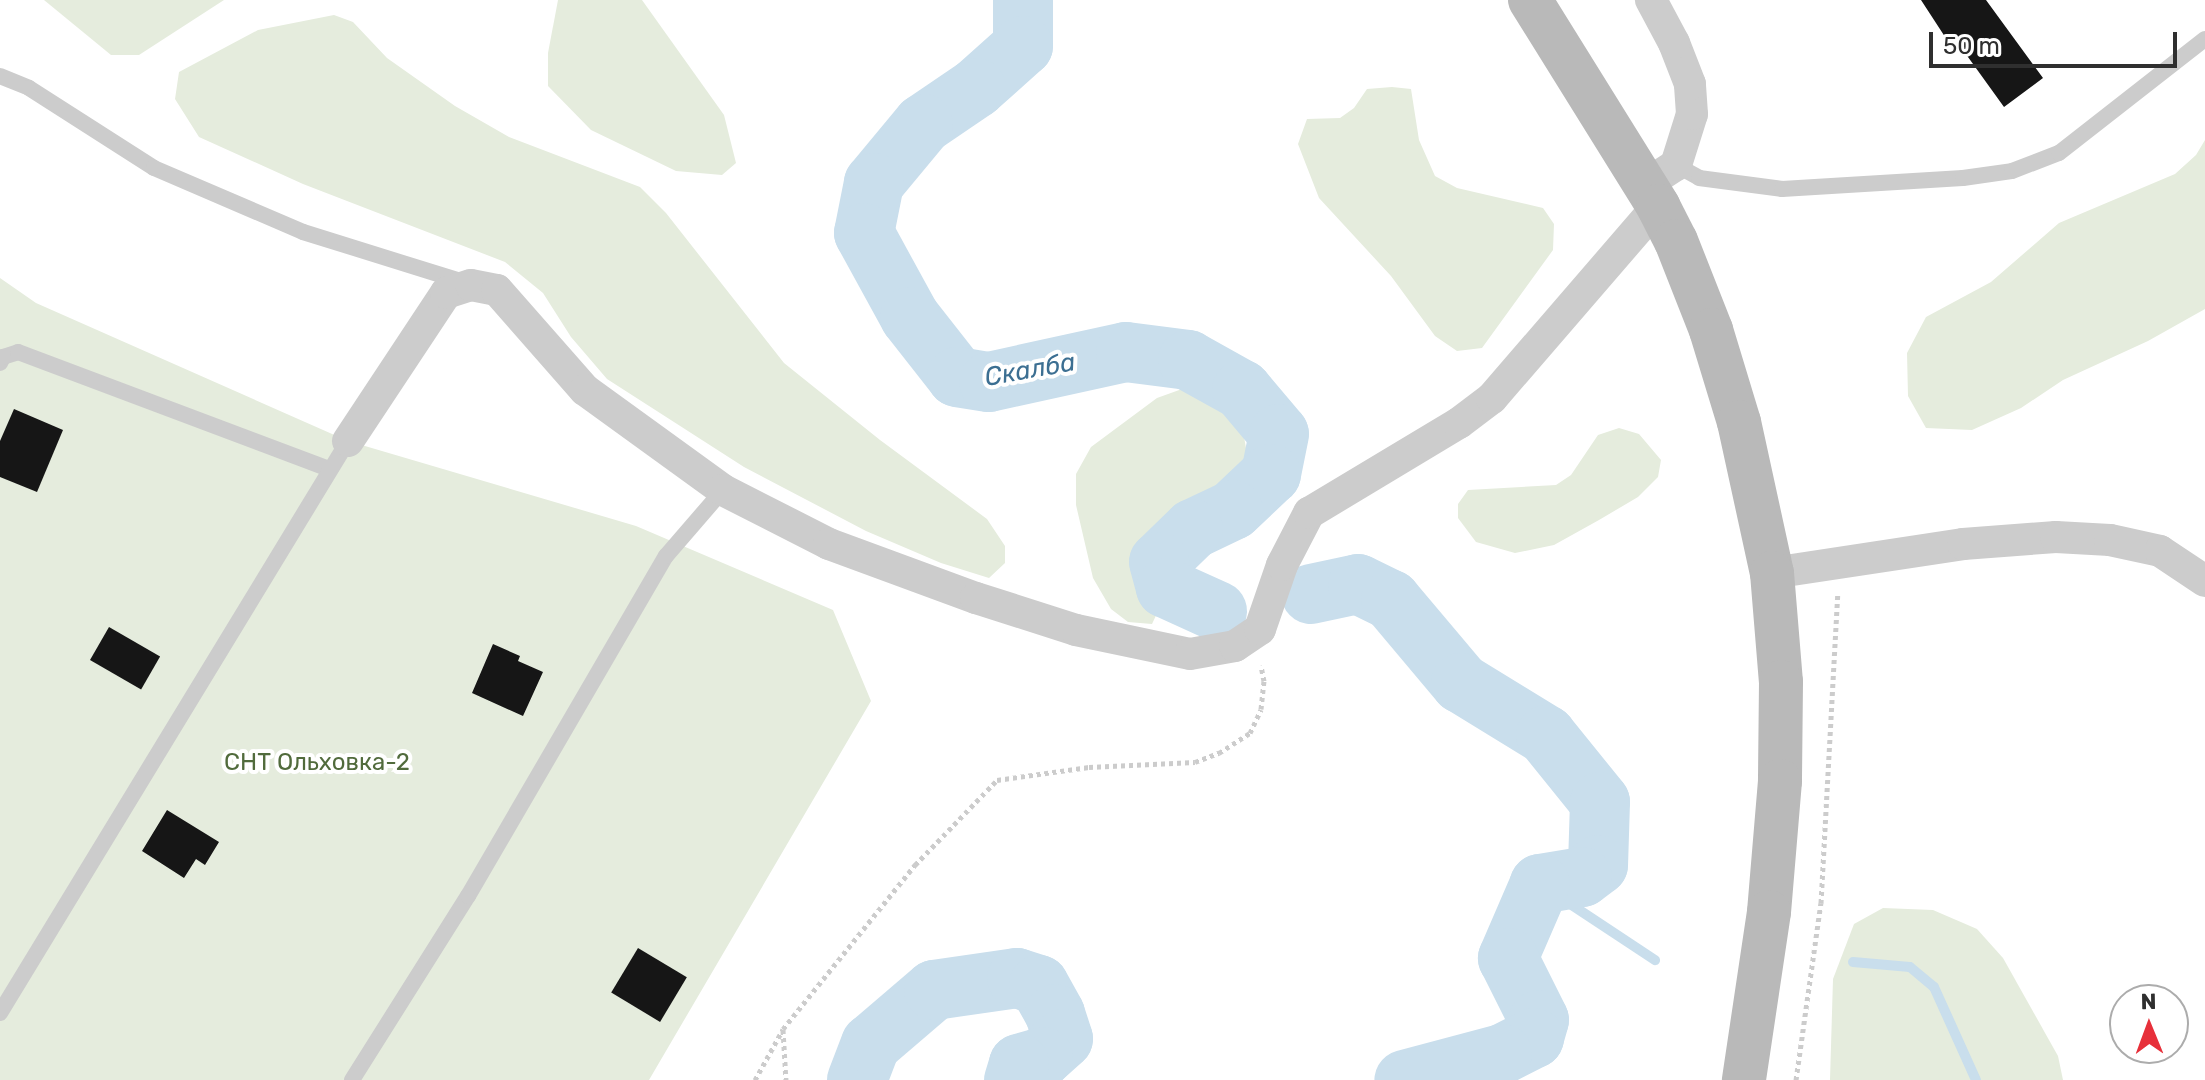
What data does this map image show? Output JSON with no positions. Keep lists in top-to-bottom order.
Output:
{
  "water": ["Скалба"],
  "parks": ["СНТ Ольховка-2"],
  "scale_bar": "50 m",
  "north": "top"
}
